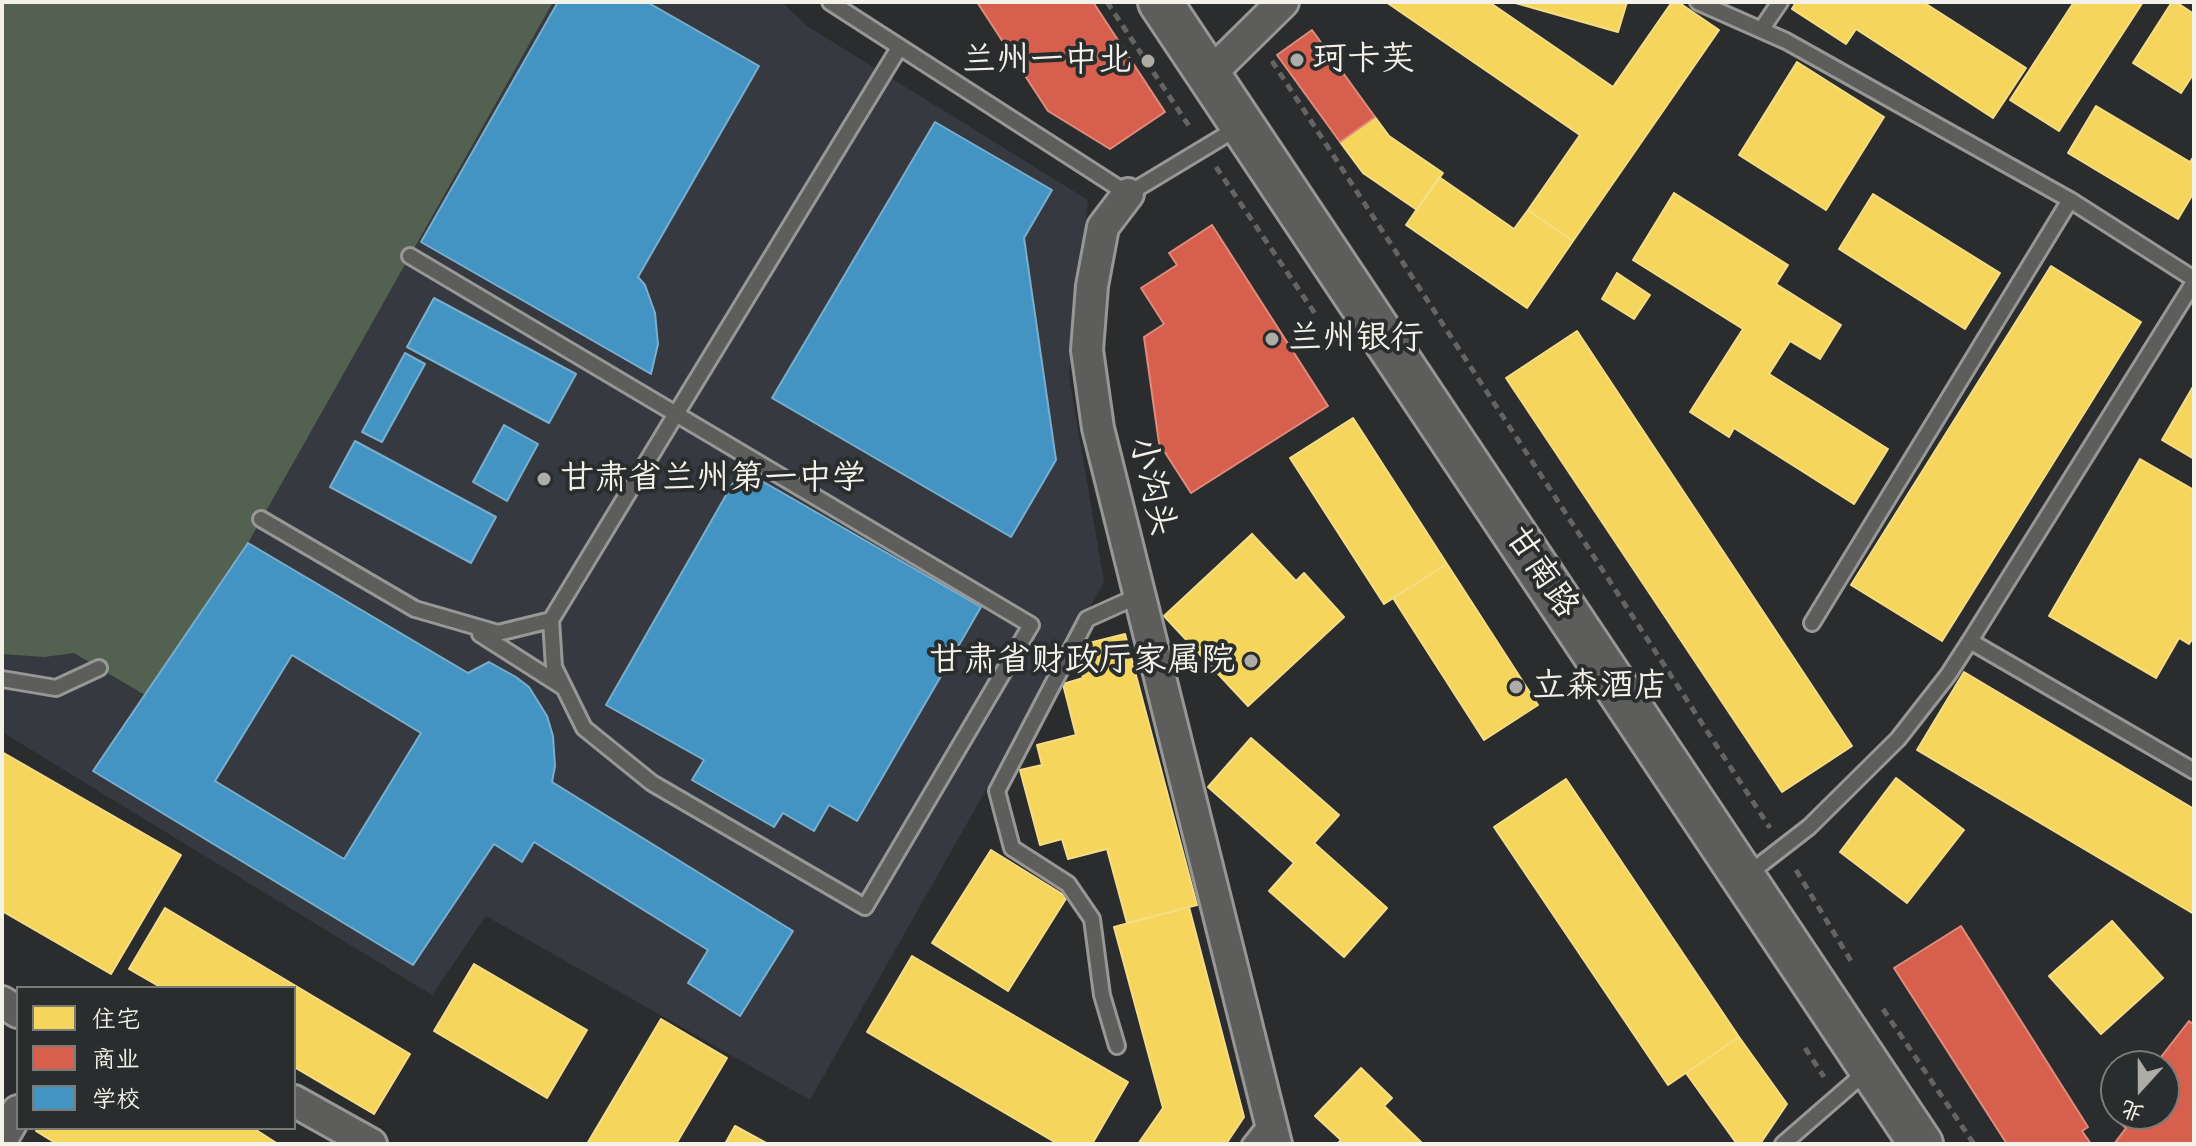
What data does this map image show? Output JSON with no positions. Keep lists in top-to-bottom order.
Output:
{
  "streets": {
    "street": ["小沟头", "甘南路"]
  },
  "places": [
    "珂卡芙",
    "兰州一中北",
    "兰州银行",
    "甘肃省兰州第一中学",
    "甘肃省财政厅家属院",
    "立森酒店"
  ],
  "legend": ["住宅", "商业", "学校"],
  "north": "bottom"
}
